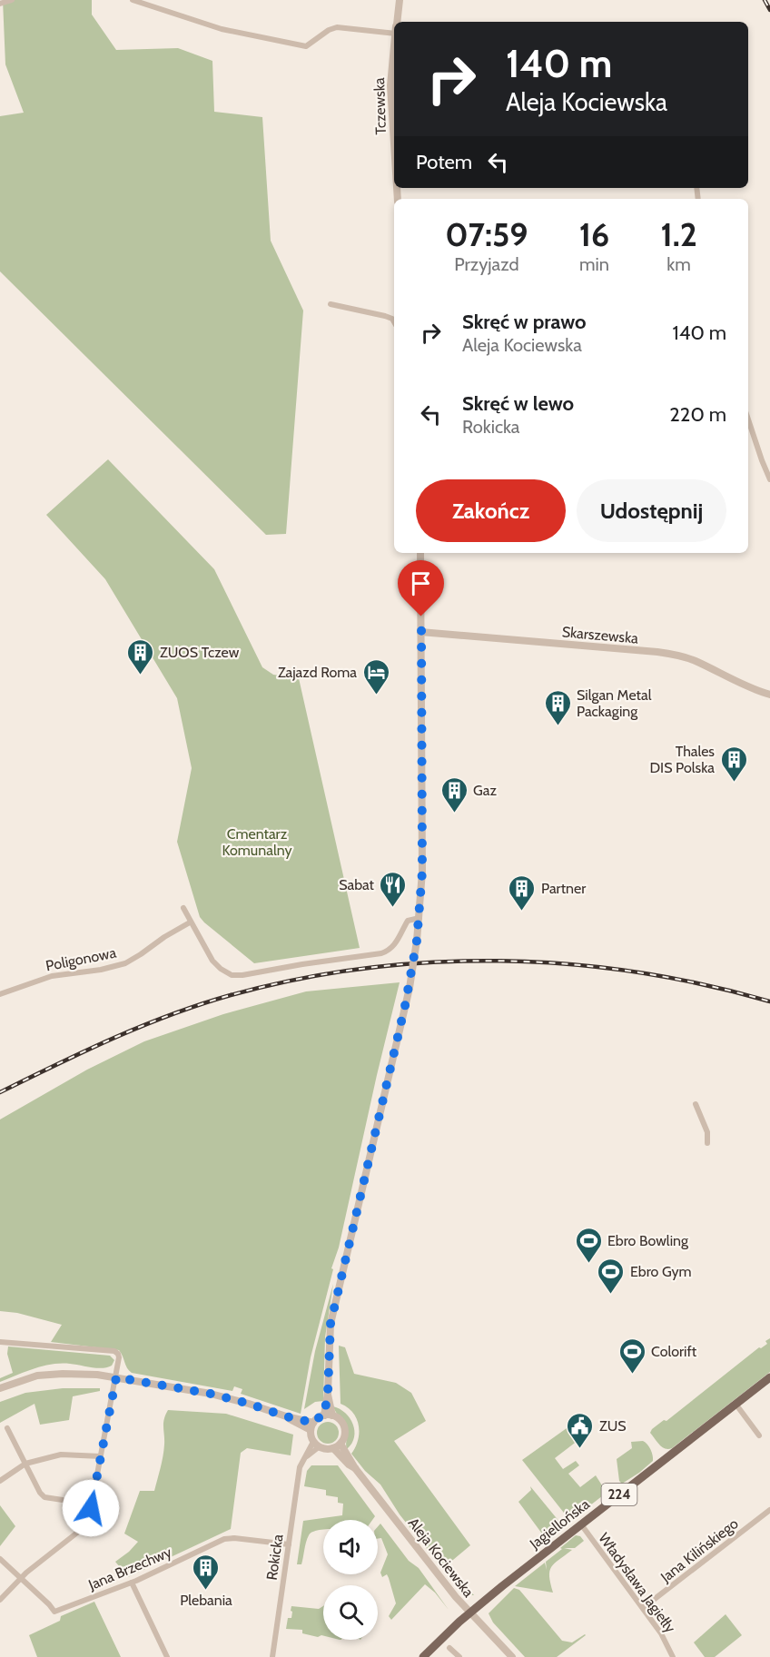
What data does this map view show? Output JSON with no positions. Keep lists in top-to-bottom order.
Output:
{
  "streets": {
    "main road": ["224", "Jagiellońska"],
    "street": [
      "Tczewska",
      "Skarszewska",
      "Poligonowa",
      "Jana Kilińskiego",
      "Rokicka",
      "Aleja Kociewska",
      "Jana Brzechwy",
      "Władysława Jagiełły"
    ]
  },
  "crossings": [
    ["Jagiellońska", "Aleja Kociewska"],
    ["Jagiellońska", "Władysława Jagiełły"],
    ["Jana Kilińskiego", "Władysława Jagiełły"],
    ["Rokicka", "Aleja Kociewska"],
    ["Rokicka", "Jana Brzechwy"]
  ],
  "parks": ["Cmentarz Komunalny"],
  "places": {
    "building": [
      "ZUOS Tczew",
      "Silgan Metal Packaging",
      "Thales DIS Polska",
      "Gaz",
      "Partner",
      "Plebania"
    ],
    "hotel": ["Zajazd Roma"],
    "restaurant": ["Sabat"],
    "sports": ["Ebro Bowling", "Ebro Gym", "Colorift"],
    "public building": ["ZUS"]
  },
  "page": {
    "turn": ["140 m", "Aleja Kociewska"],
    "then": "Potem",
    "eta": [
      "07:59",
      "Przyjazd",
      "16",
      "min",
      "1.2",
      "km"
    ],
    "list": [
      {
        "name": "Skręć w prawo",
        "note": "Aleja Kociewska",
        "value": "140 m"
      },
      {
        "name": "Skręć w lewo",
        "note": "Rokicka",
        "value": "220 m"
      }
    ],
    "buttons": ["Zakończ", "Udostępnij"]
  }
}
